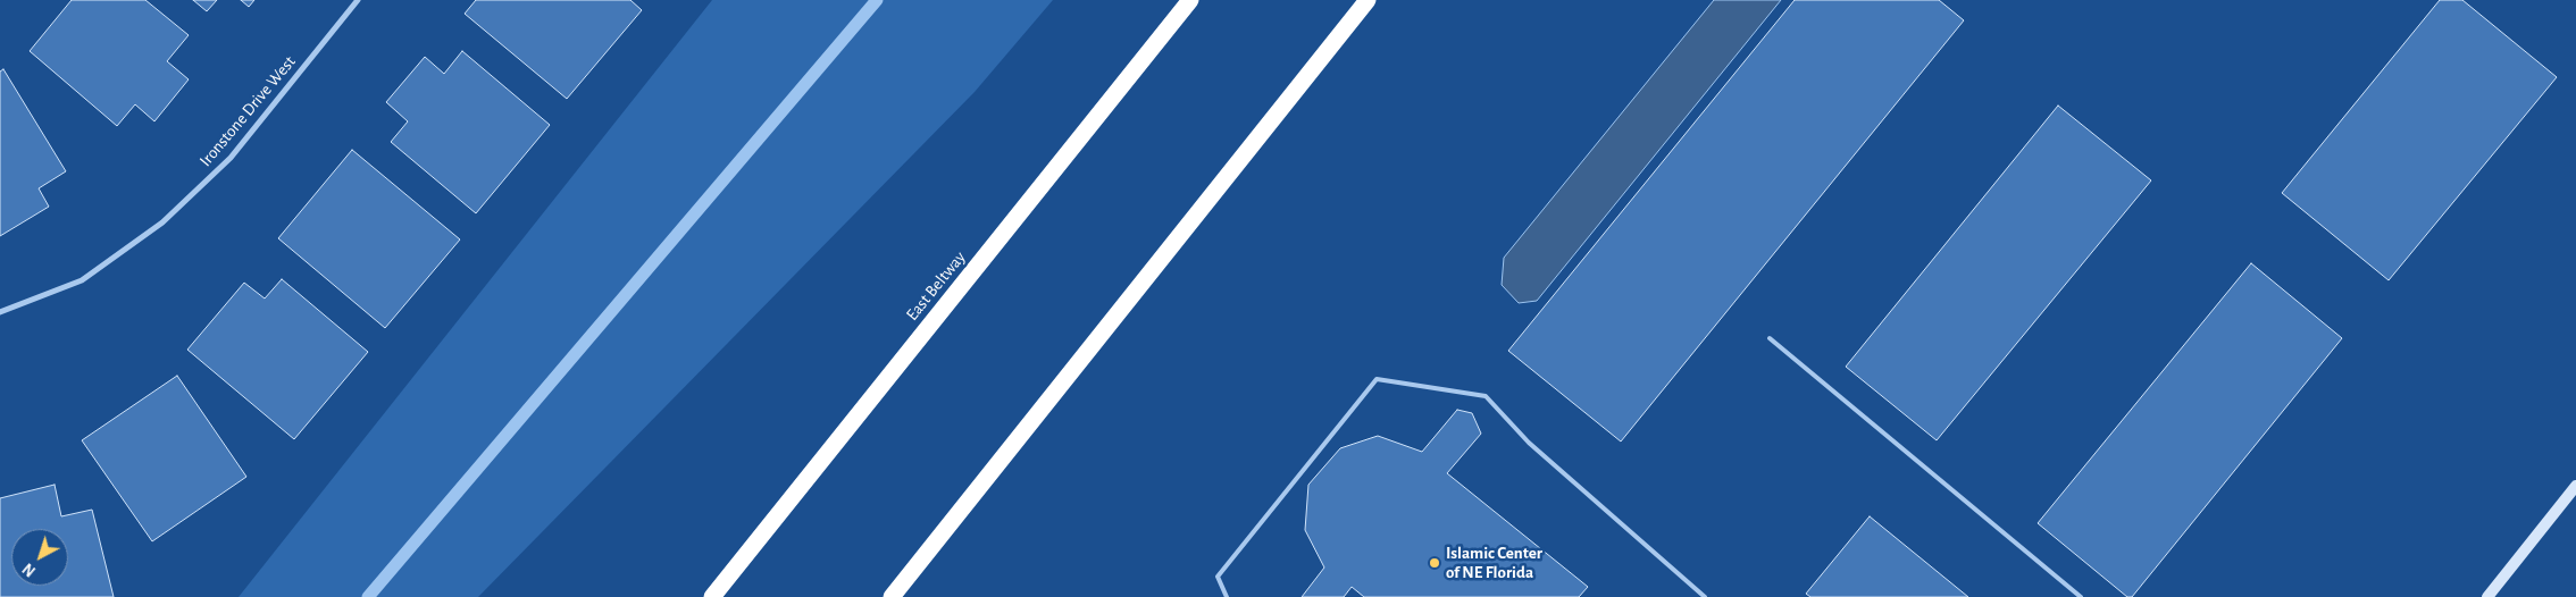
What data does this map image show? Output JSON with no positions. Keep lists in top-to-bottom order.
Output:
{
  "streets": {
    "highway": ["East Beltway"],
    "street": ["Ironstone Drive West"]
  },
  "places": ["Islamic Center of NE Florida"],
  "north": "bottom left"
}
